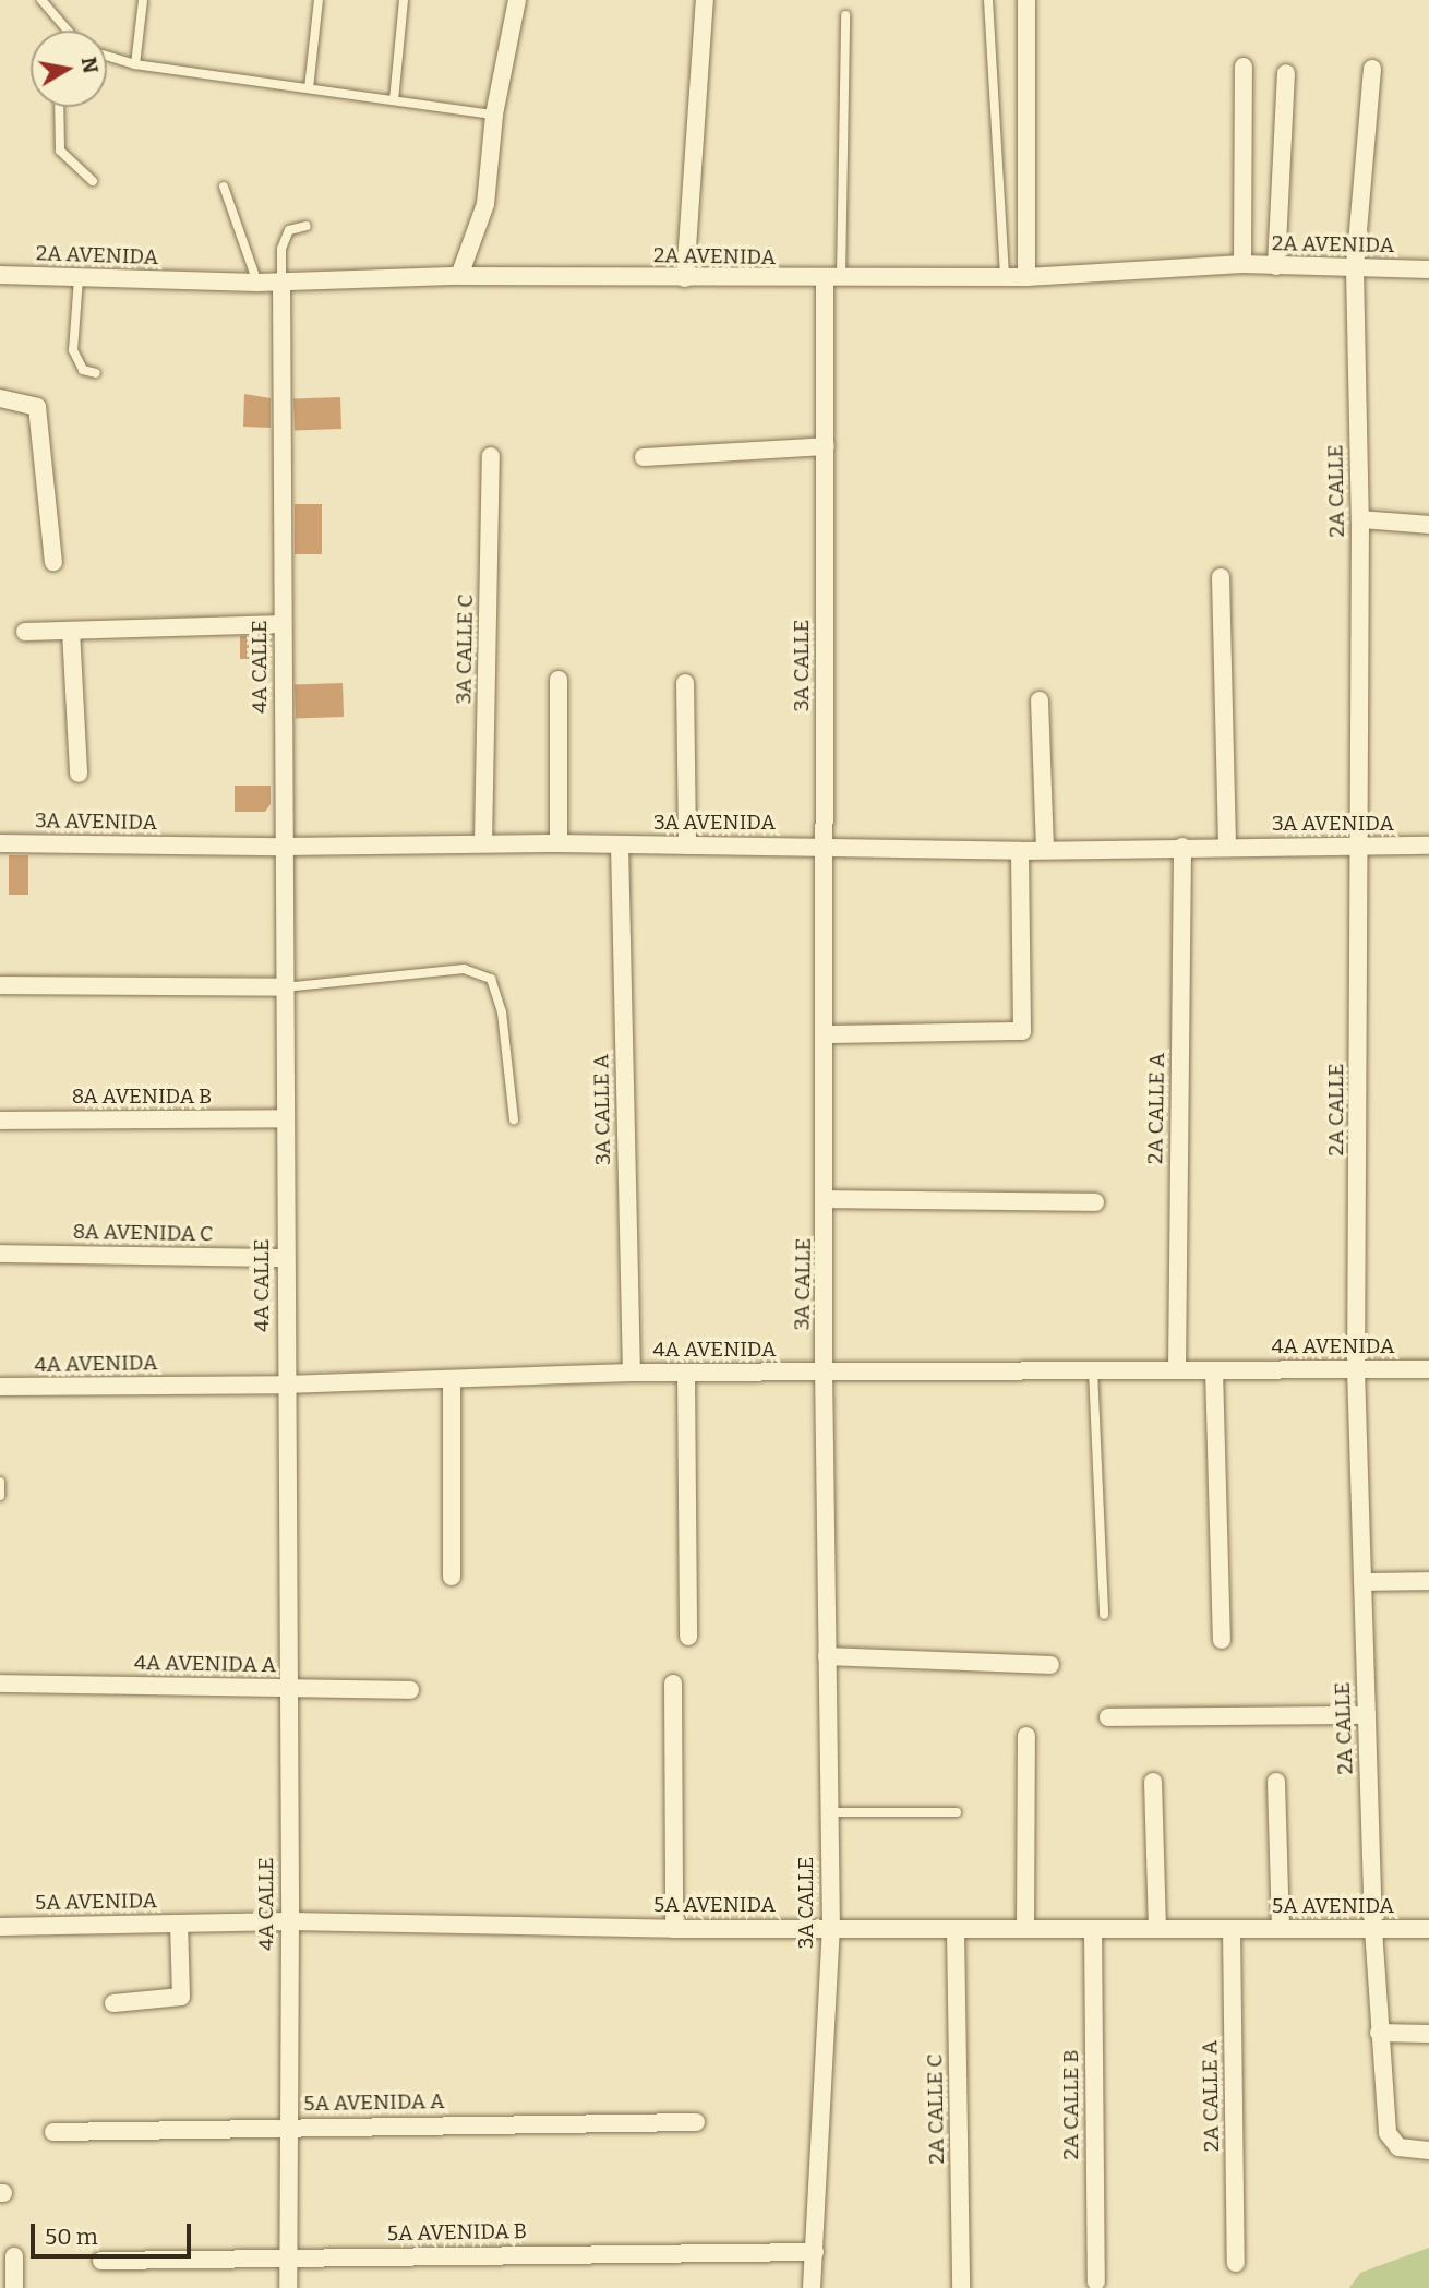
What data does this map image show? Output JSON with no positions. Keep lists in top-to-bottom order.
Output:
{
  "streets": {
    "street": [
      "2A AVENIDA",
      "2A CALLE",
      "3A CALLE C",
      "3A CALLE",
      "4A CALLE",
      "3A AVENIDA",
      "8A AVENIDA B",
      "2A CALLE A",
      "3A CALLE A",
      "8A AVENIDA C",
      "4A AVENIDA",
      "4A AVENIDA A",
      "5A AVENIDA",
      "5A AVENIDA A",
      "2A CALLE B",
      "2A CALLE C",
      "5A AVENIDA B"
    ]
  },
  "crossings": [
    ["2A AVENIDA", "2A CALLE"],
    ["2A AVENIDA", "3A CALLE"],
    ["2A AVENIDA", "4A CALLE"],
    ["2A CALLE", "3A AVENIDA"],
    ["2A CALLE", "4A AVENIDA"],
    ["2A CALLE", "5A AVENIDA"],
    ["3A CALLE C", "3A AVENIDA"],
    ["3A CALLE", "3A AVENIDA"],
    ["3A CALLE", "4A AVENIDA"],
    ["3A CALLE", "5A AVENIDA"],
    ["3A CALLE", "5A AVENIDA B"],
    ["4A CALLE", "3A AVENIDA"],
    ["4A CALLE", "8A AVENIDA B"],
    ["4A CALLE", "8A AVENIDA C"],
    ["4A CALLE", "4A AVENIDA"],
    ["4A CALLE", "4A AVENIDA A"],
    ["4A CALLE", "5A AVENIDA"],
    ["4A CALLE", "5A AVENIDA A"],
    ["4A CALLE", "5A AVENIDA B"],
    ["3A AVENIDA", "2A CALLE A"],
    ["3A AVENIDA", "3A CALLE A"],
    ["2A CALLE A", "4A AVENIDA"],
    ["2A CALLE A", "5A AVENIDA"],
    ["3A CALLE A", "4A AVENIDA"],
    ["5A AVENIDA", "2A CALLE B"],
    ["5A AVENIDA", "2A CALLE C"]
  ],
  "scale_bar": "50 m",
  "north": "right"
}
